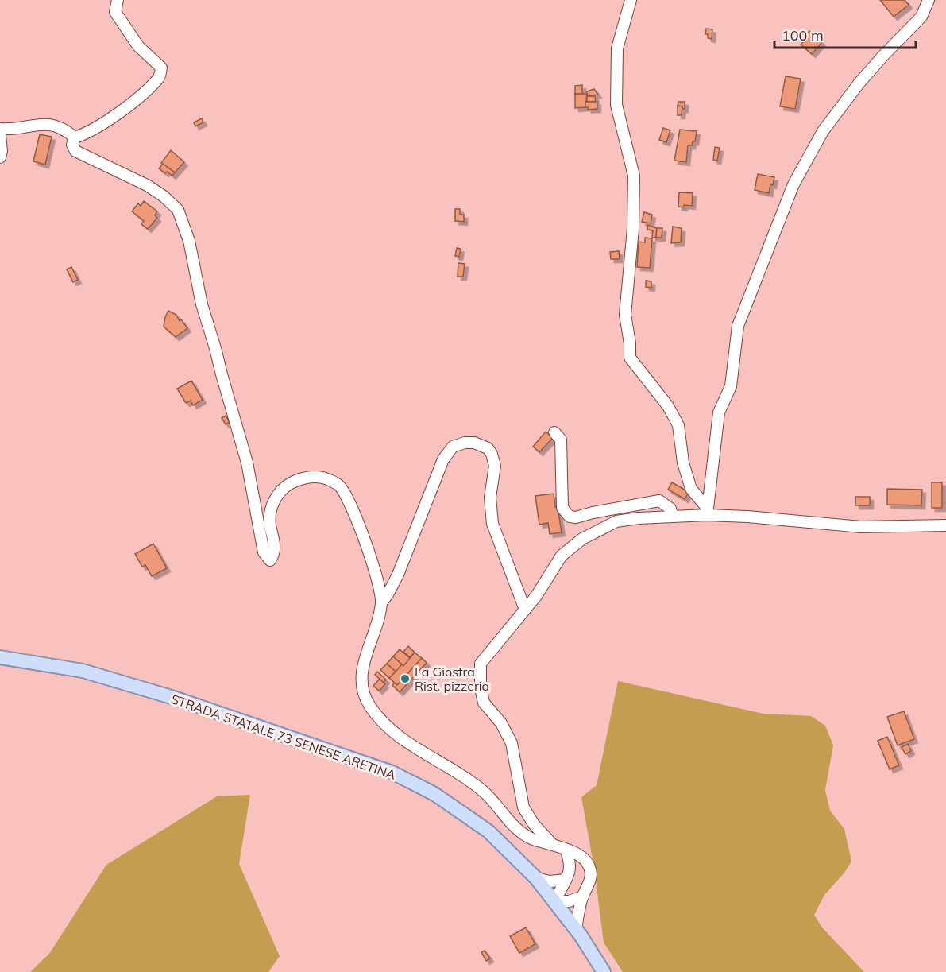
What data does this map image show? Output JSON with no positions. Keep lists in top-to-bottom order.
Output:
{
  "streets": {
    "main road": ["STRADA STATALE 73 SENESE ARETINA"]
  },
  "places": ["La Giostra Rist. pizzeria"],
  "scale_bar": "100 m"
}
